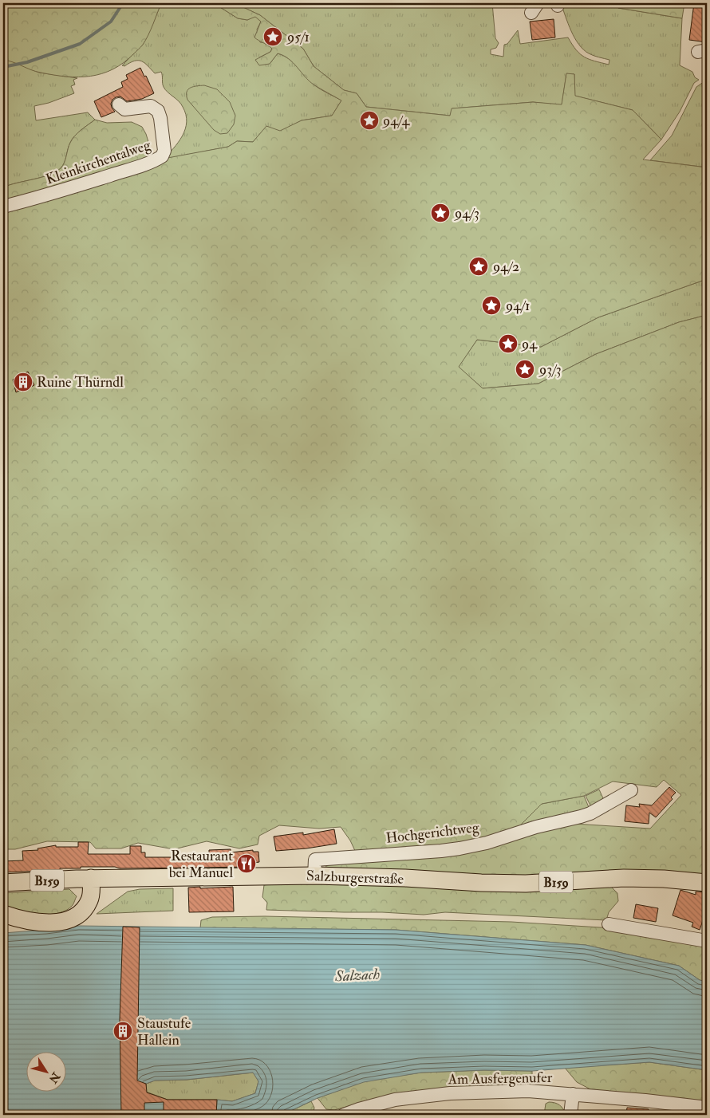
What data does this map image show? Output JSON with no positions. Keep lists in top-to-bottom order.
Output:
{
  "streets": {
    "main road": ["Salzburgerstraße", "B159"],
    "street": ["Kleinkirchentalweg", "Hochgerichtweg", "Am Ausfergenufer"]
  },
  "crossings": [
    ["Hochgerichtweg", "Salzburgerstraße"]
  ],
  "water": ["Salzach"],
  "places": {
    "place": [
      "95/1",
      "94/4",
      "94/3",
      "94/2",
      "94/1",
      "94",
      "93/3"
    ],
    "building": ["Ruine Thürndl", "Staustufe Hallein"],
    "restaurant": ["Restaurant bei Manuel"]
  },
  "north": "bottom right"
}
